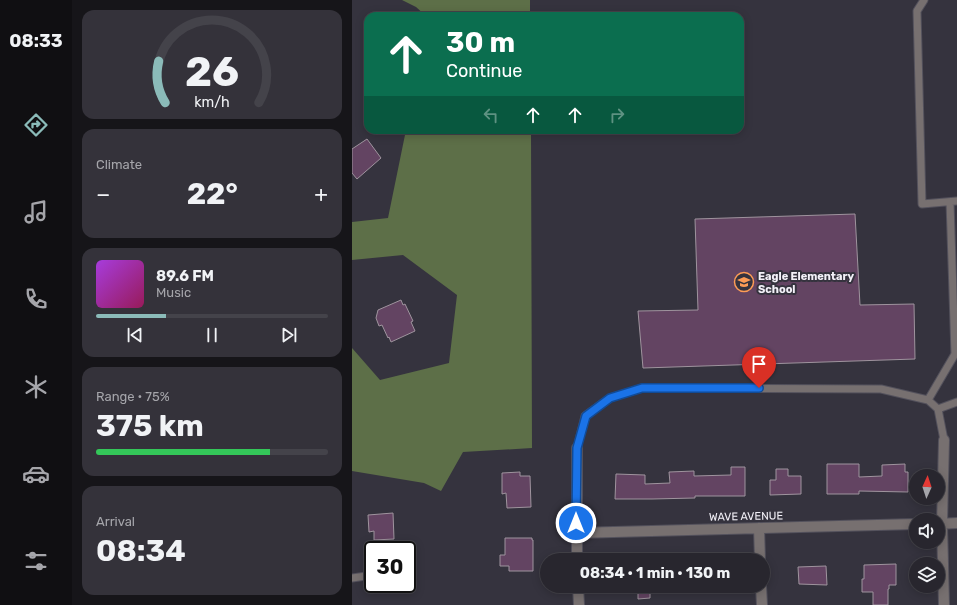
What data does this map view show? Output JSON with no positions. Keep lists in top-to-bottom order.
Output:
{
  "streets": {
    "street": ["WAVE AVENUE"]
  },
  "places": {
    "school or university": ["Eagle Elementary School"]
  },
  "north": "top",
  "page": {
    "tabs": "08:33",
    "turn": ["30 m", "Continue"],
    "tile": [
      "Climate",
      ["Range · 75%", "375 km"],
      ["Arrival", "08:34"]
    ],
    "heat": ["−", "22°", "+"],
    "song": ["89.6 FM", "Music"],
    "limit": "30",
    "trip": "08:34 · 1 min · 130 m",
    "gauge": ["26", "km/h"]
  }
}
